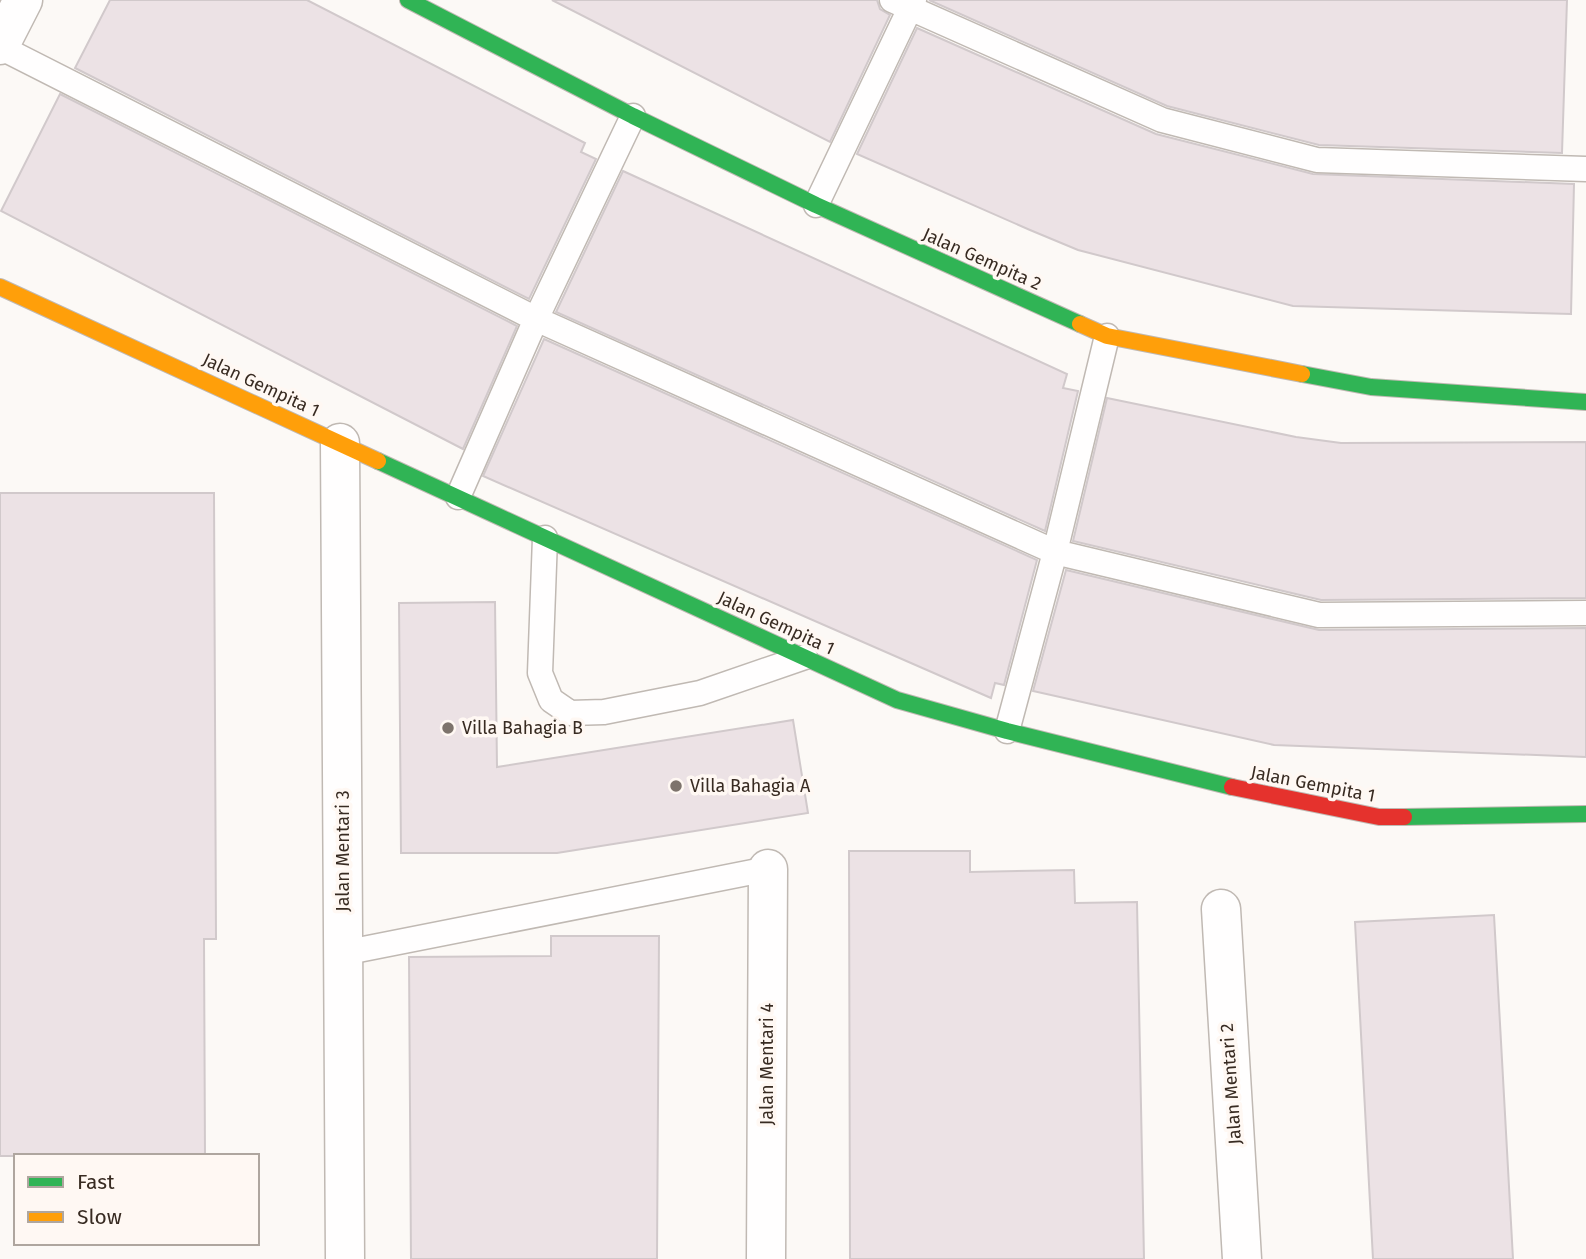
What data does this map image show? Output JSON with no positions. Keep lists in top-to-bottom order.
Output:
{
  "streets": {
    "street": [
      "Jalan Gempita 2",
      "Jalan Gempita 1",
      "Jalan Mentari 3",
      "Jalan Mentari 4",
      "Jalan Mentari 2"
    ]
  },
  "crossings": [
    ["Jalan Gempita 1", "Jalan Mentari 3"]
  ],
  "places": ["Villa Bahagia B", "Villa Bahagia A"],
  "legend": ["Fast", "Slow"]
}
